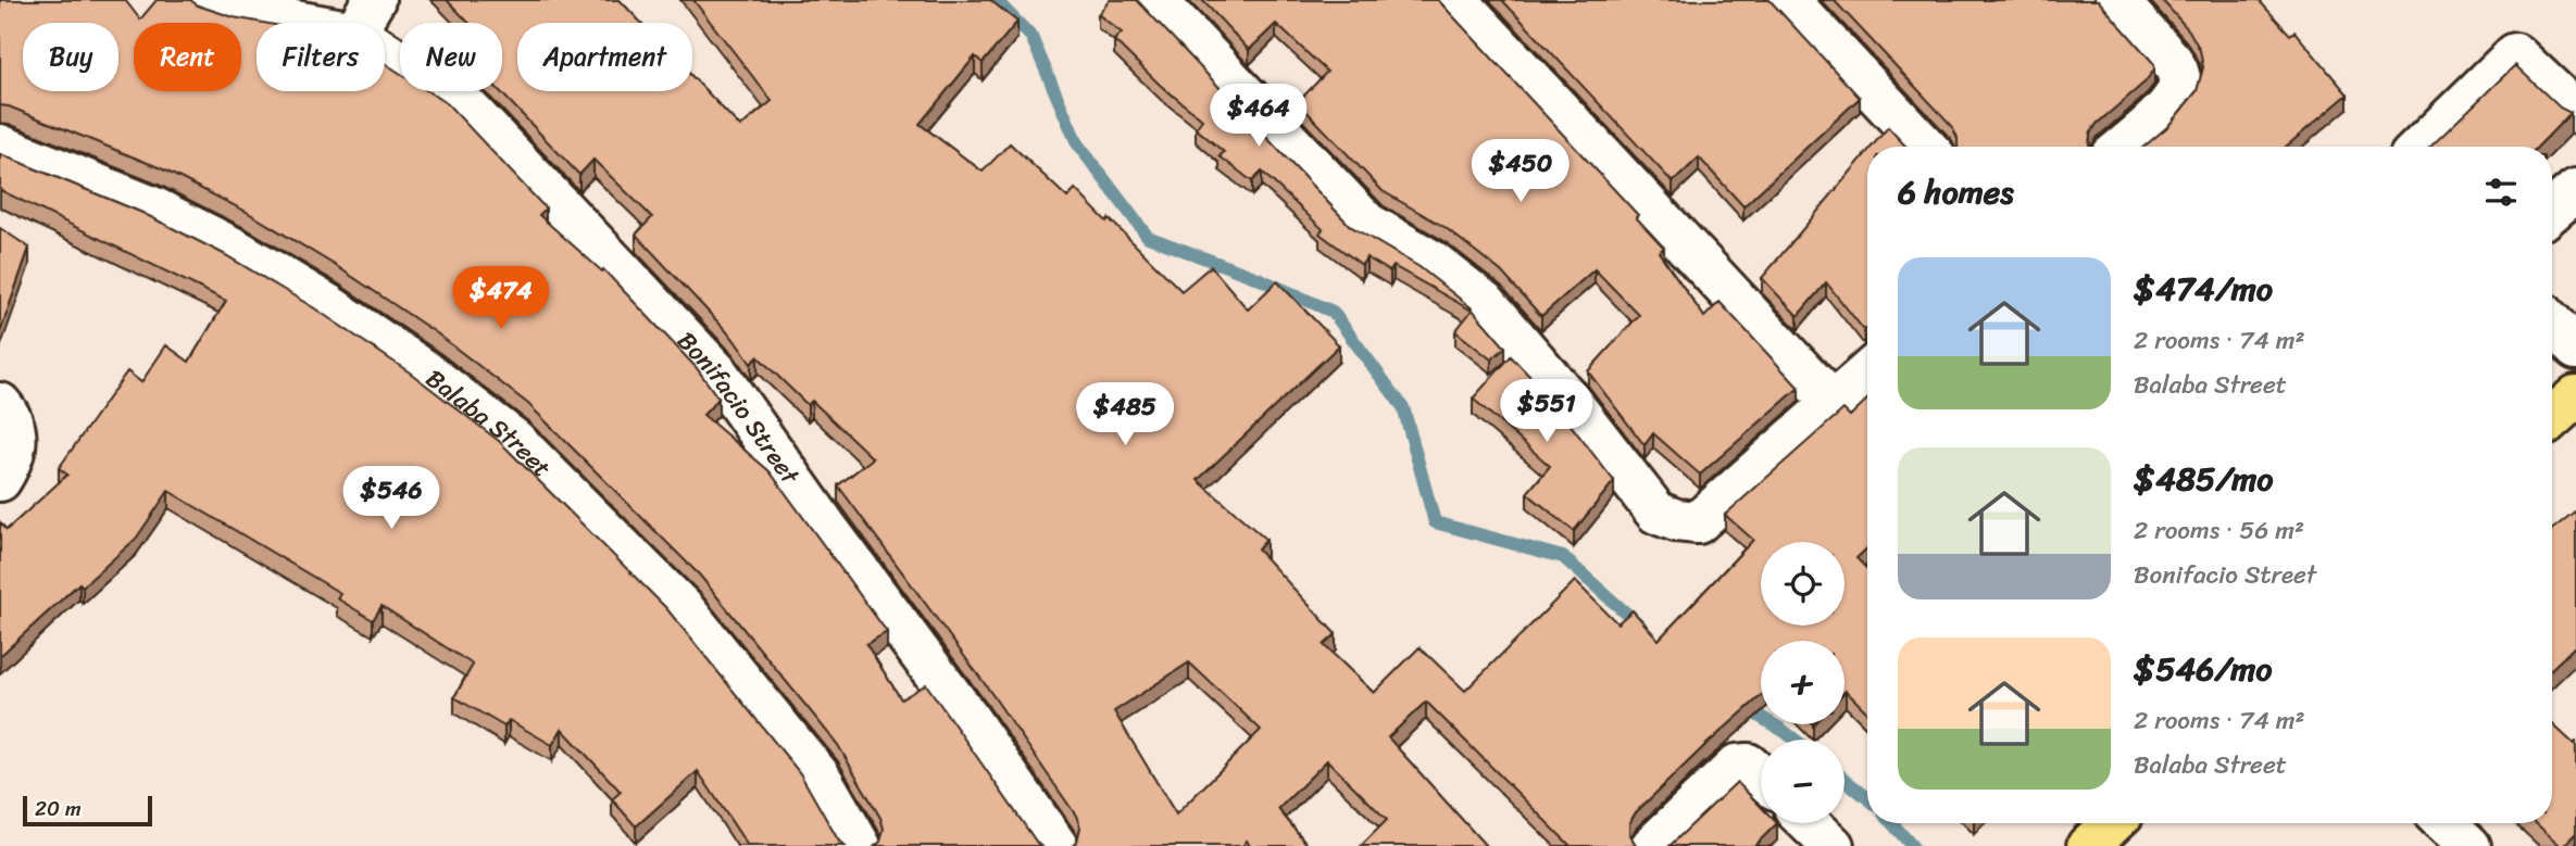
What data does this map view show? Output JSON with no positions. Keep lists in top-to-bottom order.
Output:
{
  "streets": {
    "street": ["Bonifacio Street", "Balaba Street"]
  },
  "scale_bar": "20 m",
  "page": {
    "chip": [
      "Buy",
      "Rent",
      "Filters",
      "New",
      "Apartment"
    ],
    "price": [
      "$464",
      "$450",
      "$474",
      "$551",
      "$485",
      "$546"
    ],
    "heading": "6 homes",
    "list": [
      {
        "name": "$474/mo",
        "note": "2 rooms · 74 m² · Balaba Street"
      },
      {
        "name": "$485/mo",
        "note": "2 rooms · 56 m² · Bonifacio Street"
      },
      {
        "name": "$546/mo",
        "note": "2 rooms · 74 m² · Balaba Street"
      }
    ],
    "map_buttons": ["+", "−"],
    "scale": "20 m"
  }
}
